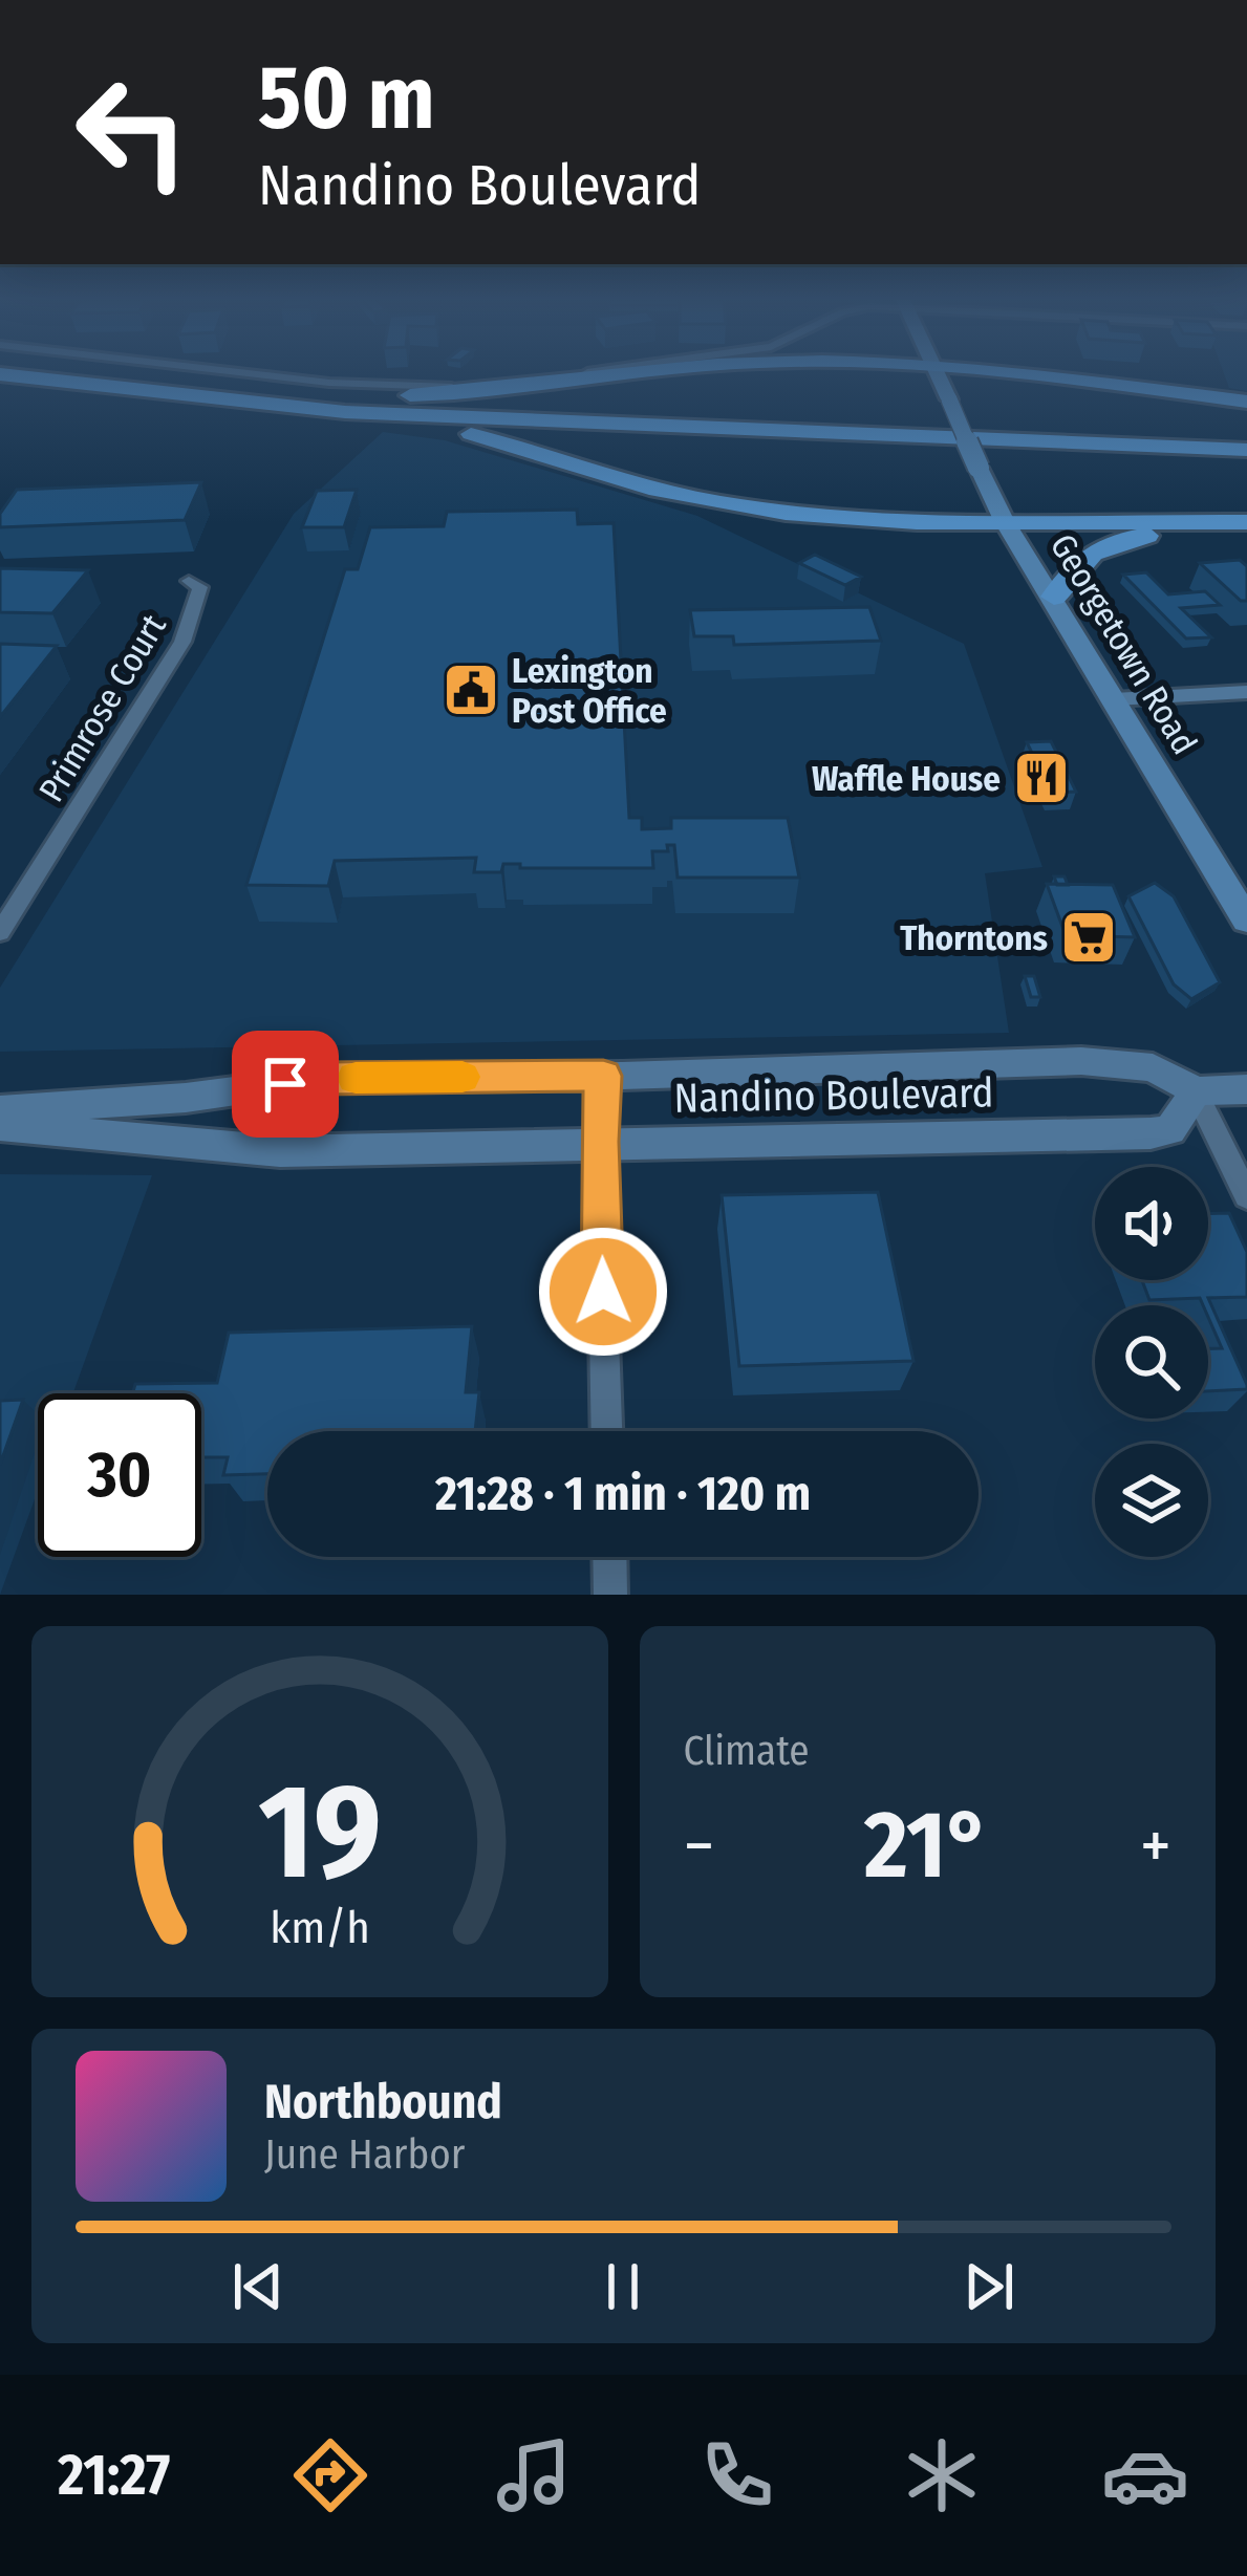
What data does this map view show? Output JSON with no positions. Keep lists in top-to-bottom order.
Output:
{
  "streets": {
    "main road": ["Georgetown Road"],
    "street": ["Primrose Court", "Nandino Boulevard"]
  },
  "places": {
    "public building": ["Lexington Post Office"],
    "restaurant": ["Waffle House"],
    "supermarket": ["Thorntons"]
  },
  "page": {
    "turn": ["50 m", "Nandino Boulevard"],
    "limit": "30",
    "trip": "21:28 · 1 min · 120 m",
    "tile": "Climate",
    "heat": ["−", "21°", "+"],
    "song": ["Northbound", "June Harbor"],
    "tabs": "21:27",
    "gauge": ["19", "km/h"]
  }
}
